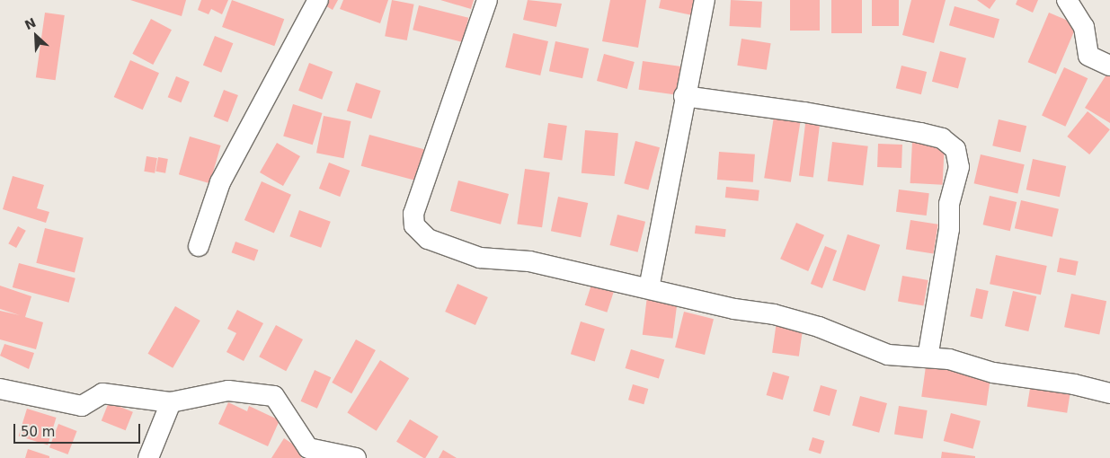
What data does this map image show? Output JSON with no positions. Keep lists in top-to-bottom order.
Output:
{
  "scale_bar": "50 m",
  "north": "top left"
}
